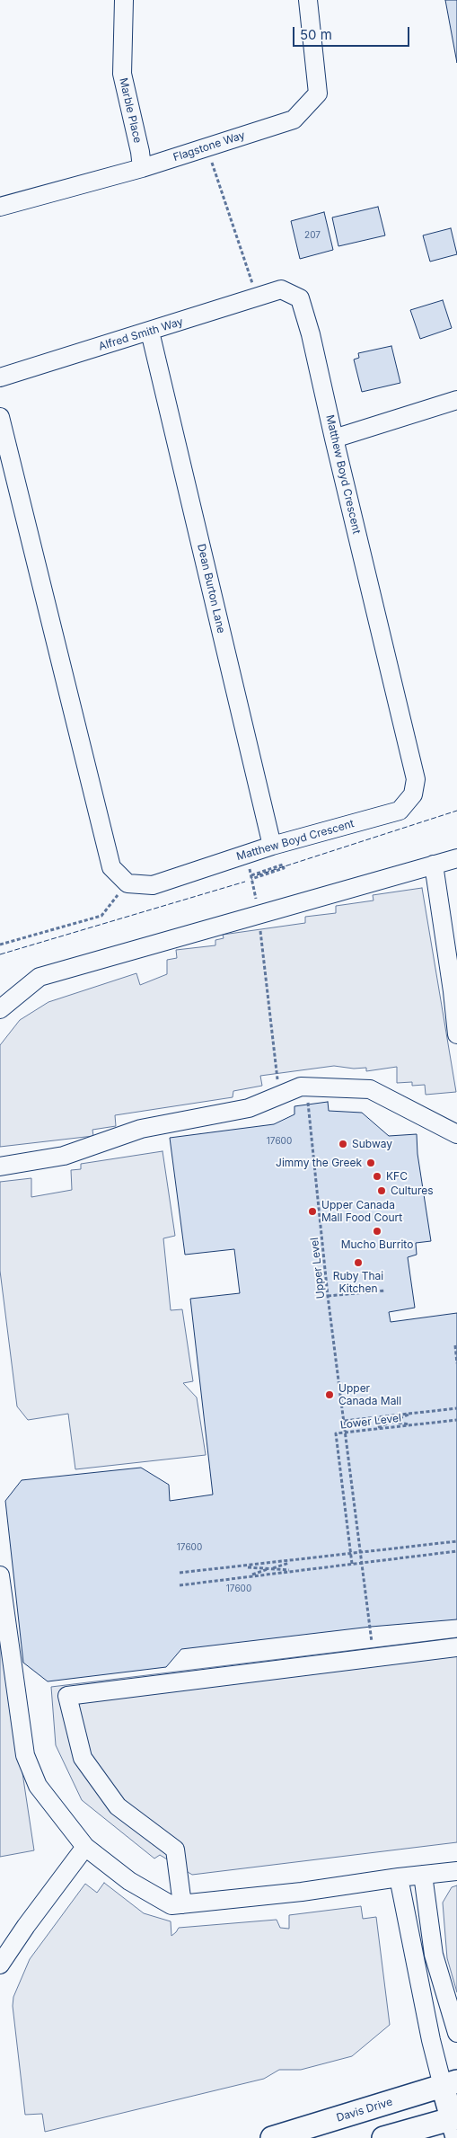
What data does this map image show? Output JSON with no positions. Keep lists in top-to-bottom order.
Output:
{
  "streets": {
    "main road": ["Davis Drive"],
    "street": [
      "Marble Place",
      "Flagstone Way",
      "Alfred Smith Way",
      "Matthew Boyd Crescent",
      "Dean Burton Lane"
    ],
    "path": ["Upper Level", "Lower Level"]
  },
  "crossings": [
    ["Marble Place", "Flagstone Way"],
    ["Alfred Smith Way", "Matthew Boyd Crescent"],
    ["Alfred Smith Way", "Dean Burton Lane"],
    ["Matthew Boyd Crescent", "Dean Burton Lane"]
  ],
  "places": [
    "Subway",
    "Jimmy the Greek",
    "KFC",
    "Cultures",
    "Upper Canada Mall Food Court",
    "Mucho Burrito",
    "Ruby Thai Kitchen",
    "Upper Canada Mall"
  ],
  "house_numbers": [
    "207",
    "17600",
    "17600",
    "17600"
  ],
  "scale_bar": "50 m"
}
